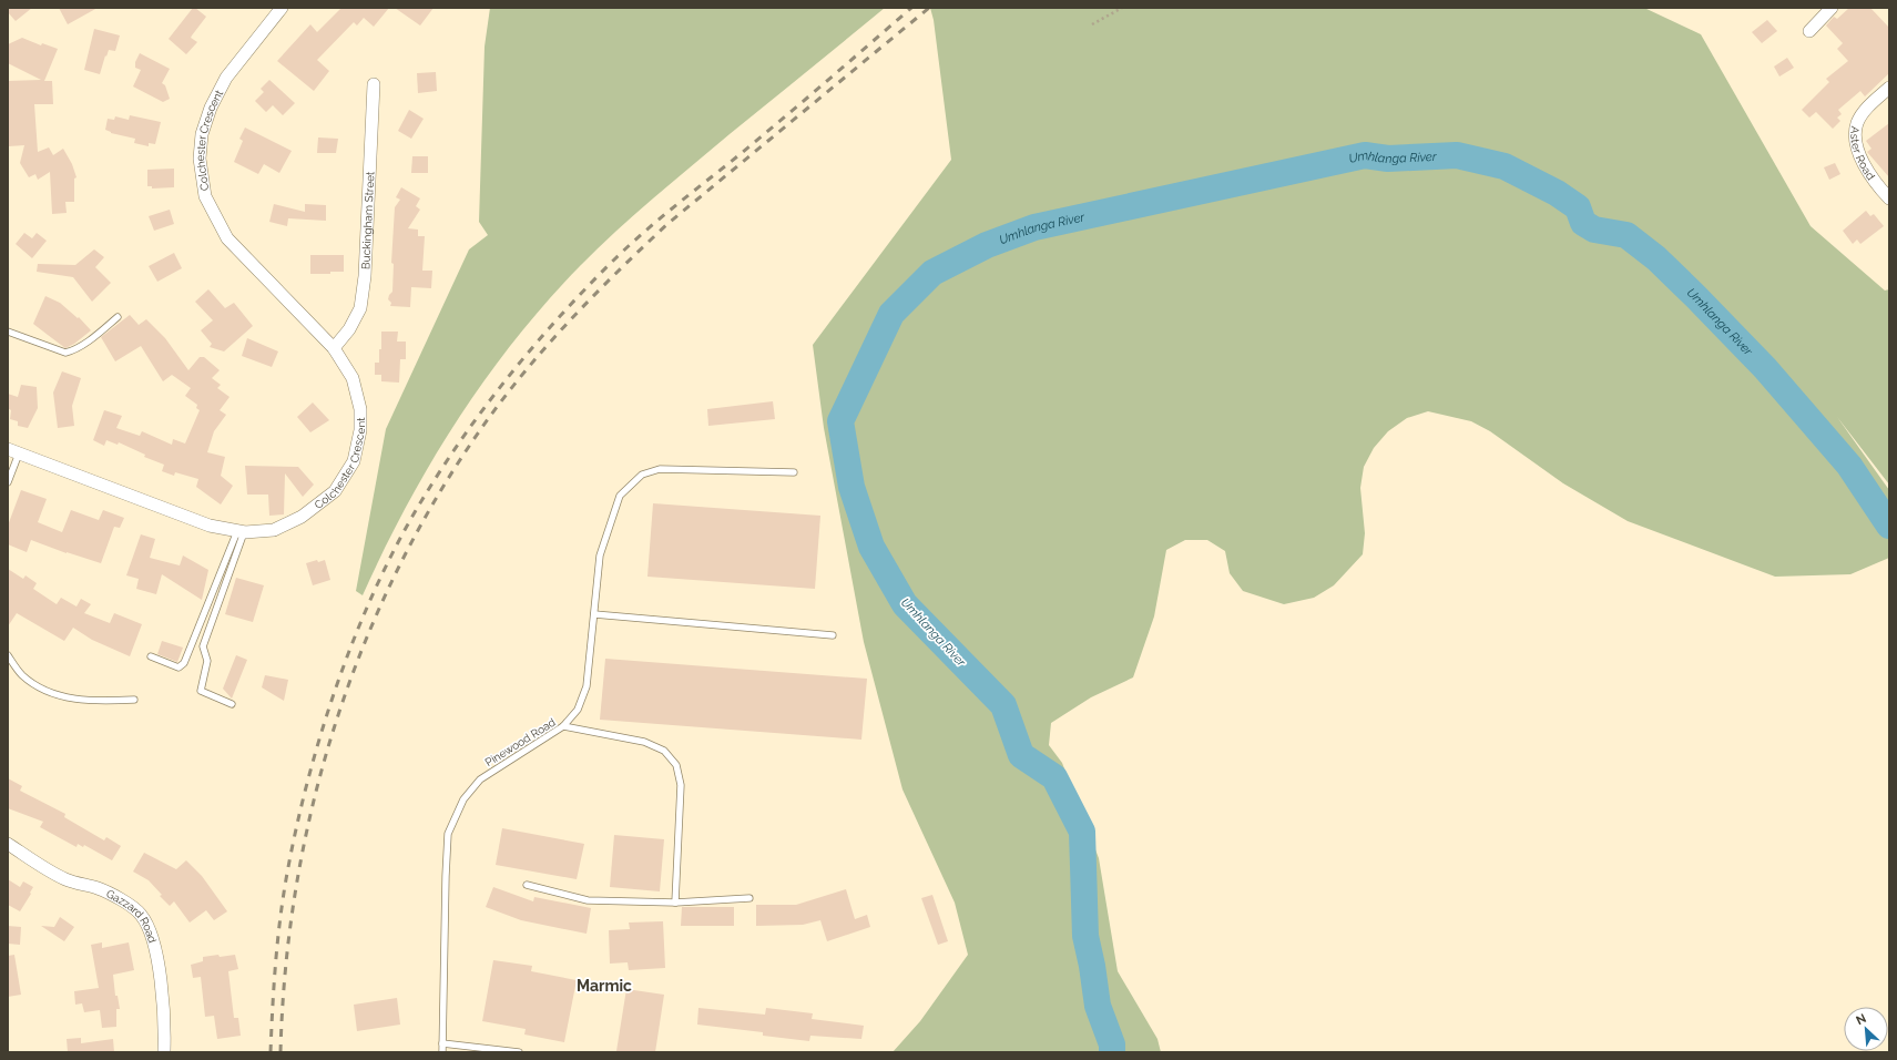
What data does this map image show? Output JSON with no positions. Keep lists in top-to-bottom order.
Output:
{
  "streets": {
    "street": [
      "Colchester Crescent",
      "Aster Road",
      "Buckingham Street",
      "Gazzard Road"
    ],
    "lane": ["Pinewood Road"]
  },
  "crossings": [
    ["Colchester Crescent", "Buckingham Street"]
  ],
  "districts": ["Marmic"],
  "water": ["Umhlanga River"],
  "north": "top left"
}
